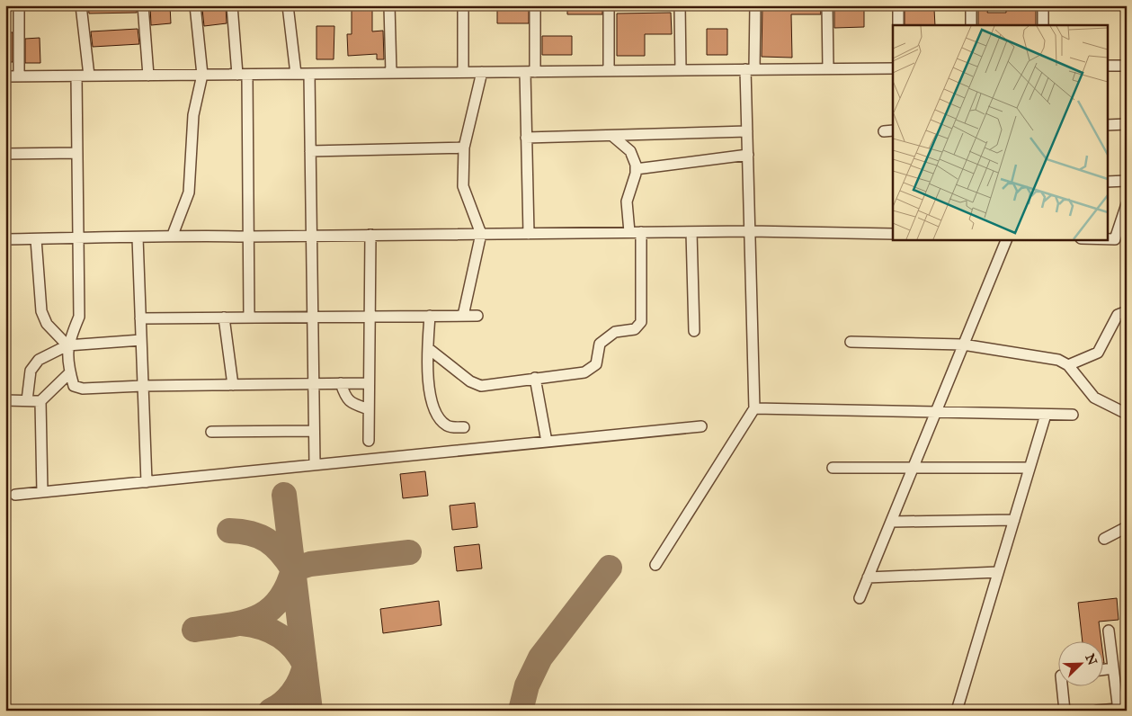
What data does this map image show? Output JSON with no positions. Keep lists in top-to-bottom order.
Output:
{
  "north": "top right"
}
